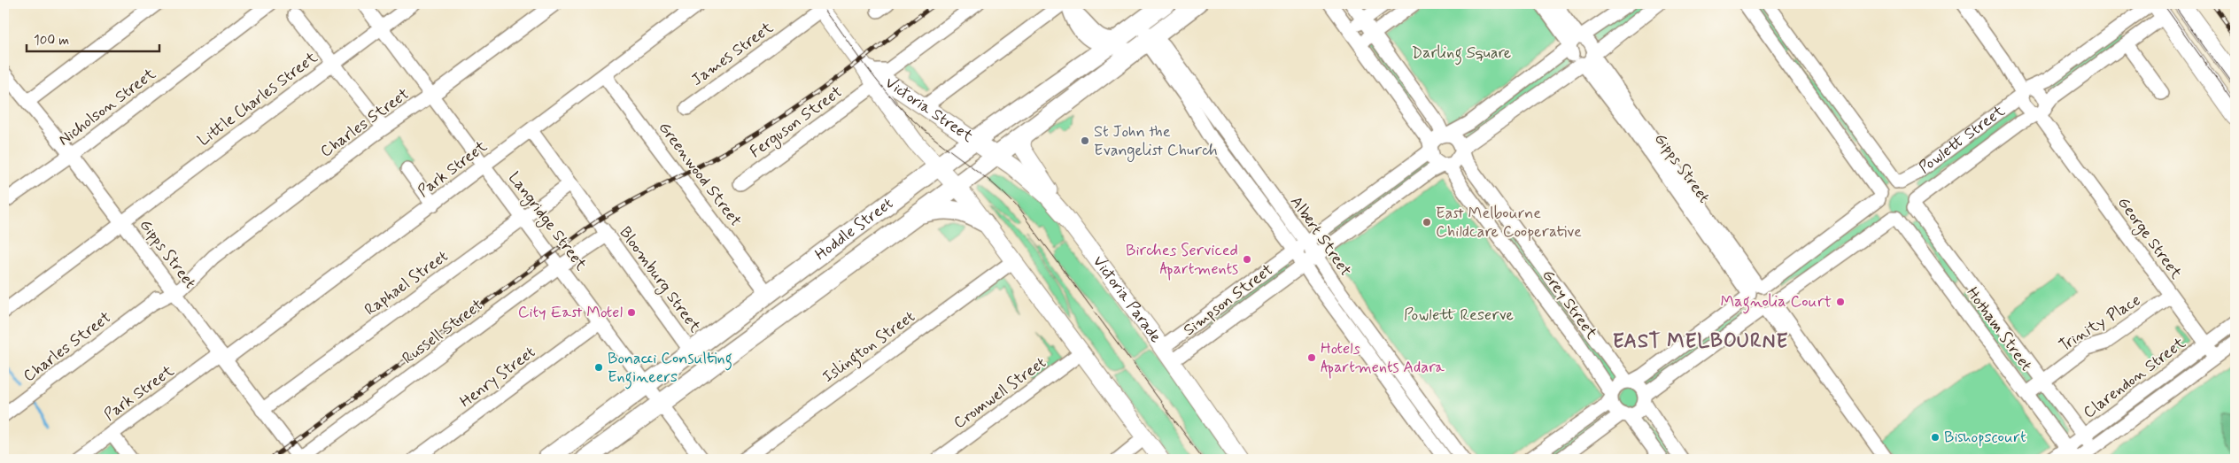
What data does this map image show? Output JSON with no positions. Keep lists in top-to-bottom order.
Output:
{
  "streets": {
    "highway": ["Hoddle Street"],
    "main road": ["Victoria Street", "Powlett Street", "Victoria Parade"],
    "street": [
      "James Street",
      "Little Charles Street",
      "Nicholson Street",
      "Ferguson Street",
      "Charles Street",
      "Gipps Street",
      "Park Street",
      "Greenwood Street",
      "Langridge Street",
      "Albert Street",
      "George Street",
      "Bloomburg Street",
      "Raphael Street",
      "Simpson Street",
      "Grey Street",
      "Trinity Place",
      "Hotham Street",
      "Russell Street",
      "Islington Street",
      "Henry Street",
      "Clarendon Street",
      "Cromwell Street"
    ]
  },
  "crossings": [
    ["James Street", "Victoria Street"],
    ["Little Charles Street", "Gipps Street"],
    ["Little Charles Street", "Langridge Street"],
    ["Nicholson Street", "Gipps Street"],
    ["Victoria Street", "Ferguson Street"],
    ["Victoria Street", "Hoddle Street"],
    ["Victoria Street", "Victoria Parade"],
    ["Charles Street", "Gipps Street"],
    ["Charles Street", "Langridge Street"],
    ["Powlett Street", "George Street"],
    ["Powlett Street", "Hotham Street"],
    ["Gipps Street", "Park Street"],
    ["Gipps Street", "Raphael Street"],
    ["Gipps Street", "Russell Street"],
    ["Park Street", "Greenwood Street"],
    ["Park Street", "Langridge Street"],
    ["Park Street", "Bloomburg Street"],
    ["Greenwood Street", "Hoddle Street"],
    ["Langridge Street", "Hoddle Street"],
    ["Langridge Street", "Raphael Street"],
    ["Langridge Street", "Russell Street"],
    ["Langridge Street", "Henry Street"],
    ["Hoddle Street", "Albert Street"],
    ["Hoddle Street", "Bloomburg Street"],
    ["Hoddle Street", "Victoria Parade"],
    ["Albert Street", "Simpson Street"],
    ["George Street", "Trinity Place"],
    ["George Street", "Clarendon Street"],
    ["Bloomburg Street", "Raphael Street"],
    ["Bloomburg Street", "Russell Street"],
    ["Victoria Parade", "Simpson Street"],
    ["Trinity Place", "Hotham Street"],
    ["Hotham Street", "Clarendon Street"]
  ],
  "districts": ["EAST MELBOURNE"],
  "parks": ["Darling Square", "Powlett Reserve"],
  "places": [
    "St John the Evangelist Church",
    "East Melbourne Childcare Cooperative",
    "Birches Serviced Apartments",
    "Magnolia Court",
    "City East Motel",
    "Hotels Apartments Adara",
    "Bonacci Consulting Engineers",
    "Bishopscourt"
  ],
  "scale_bar": "100 m"
}
